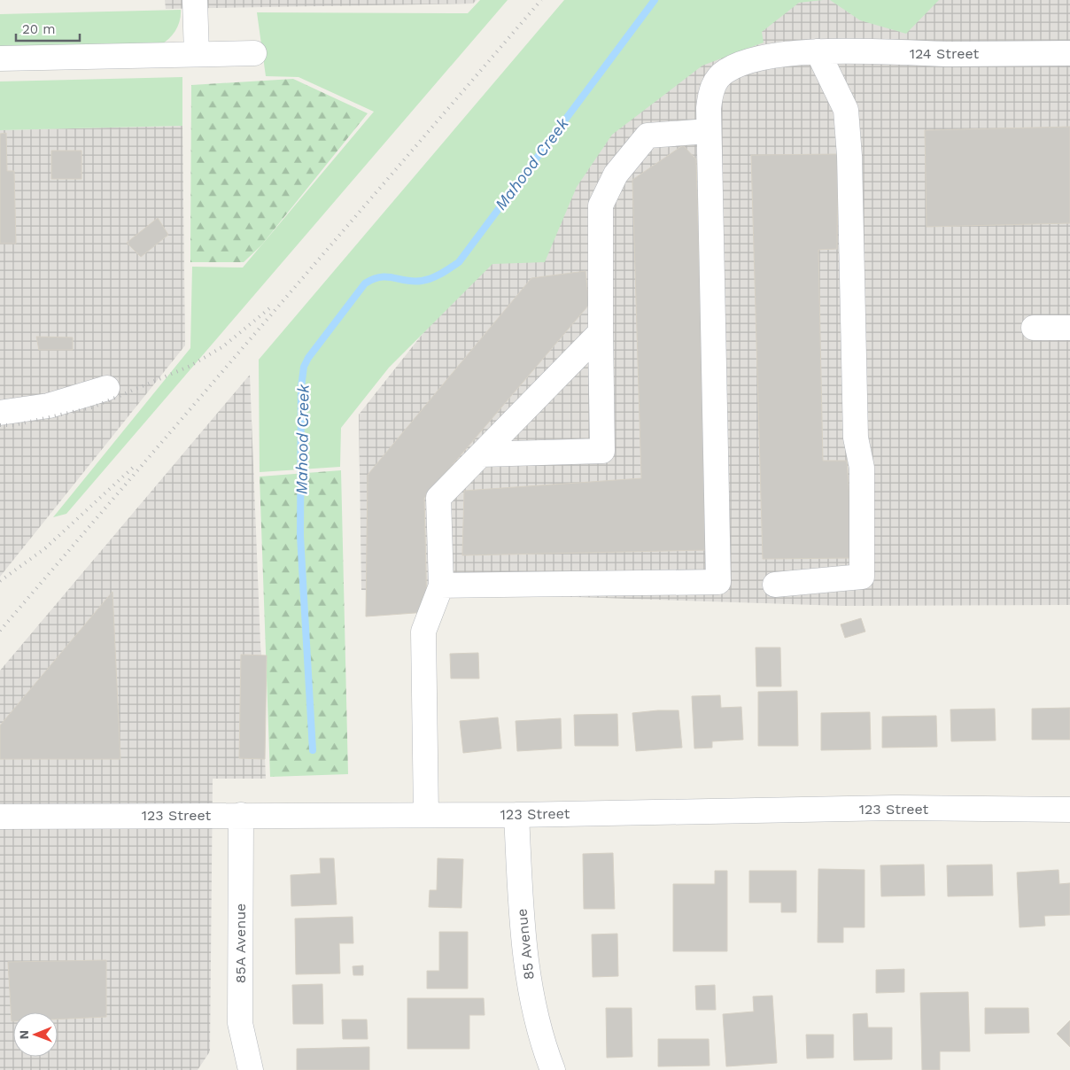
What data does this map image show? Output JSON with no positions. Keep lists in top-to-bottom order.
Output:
{
  "streets": {
    "street": [
      "124 Street",
      "123 Street",
      "85A Avenue",
      "85 Avenue"
    ]
  },
  "crossings": [
    ["123 Street", "85A Avenue"],
    ["123 Street", "85 Avenue"]
  ],
  "water": ["Mahood Creek"],
  "scale_bar": "20 m",
  "north": "left"
}
